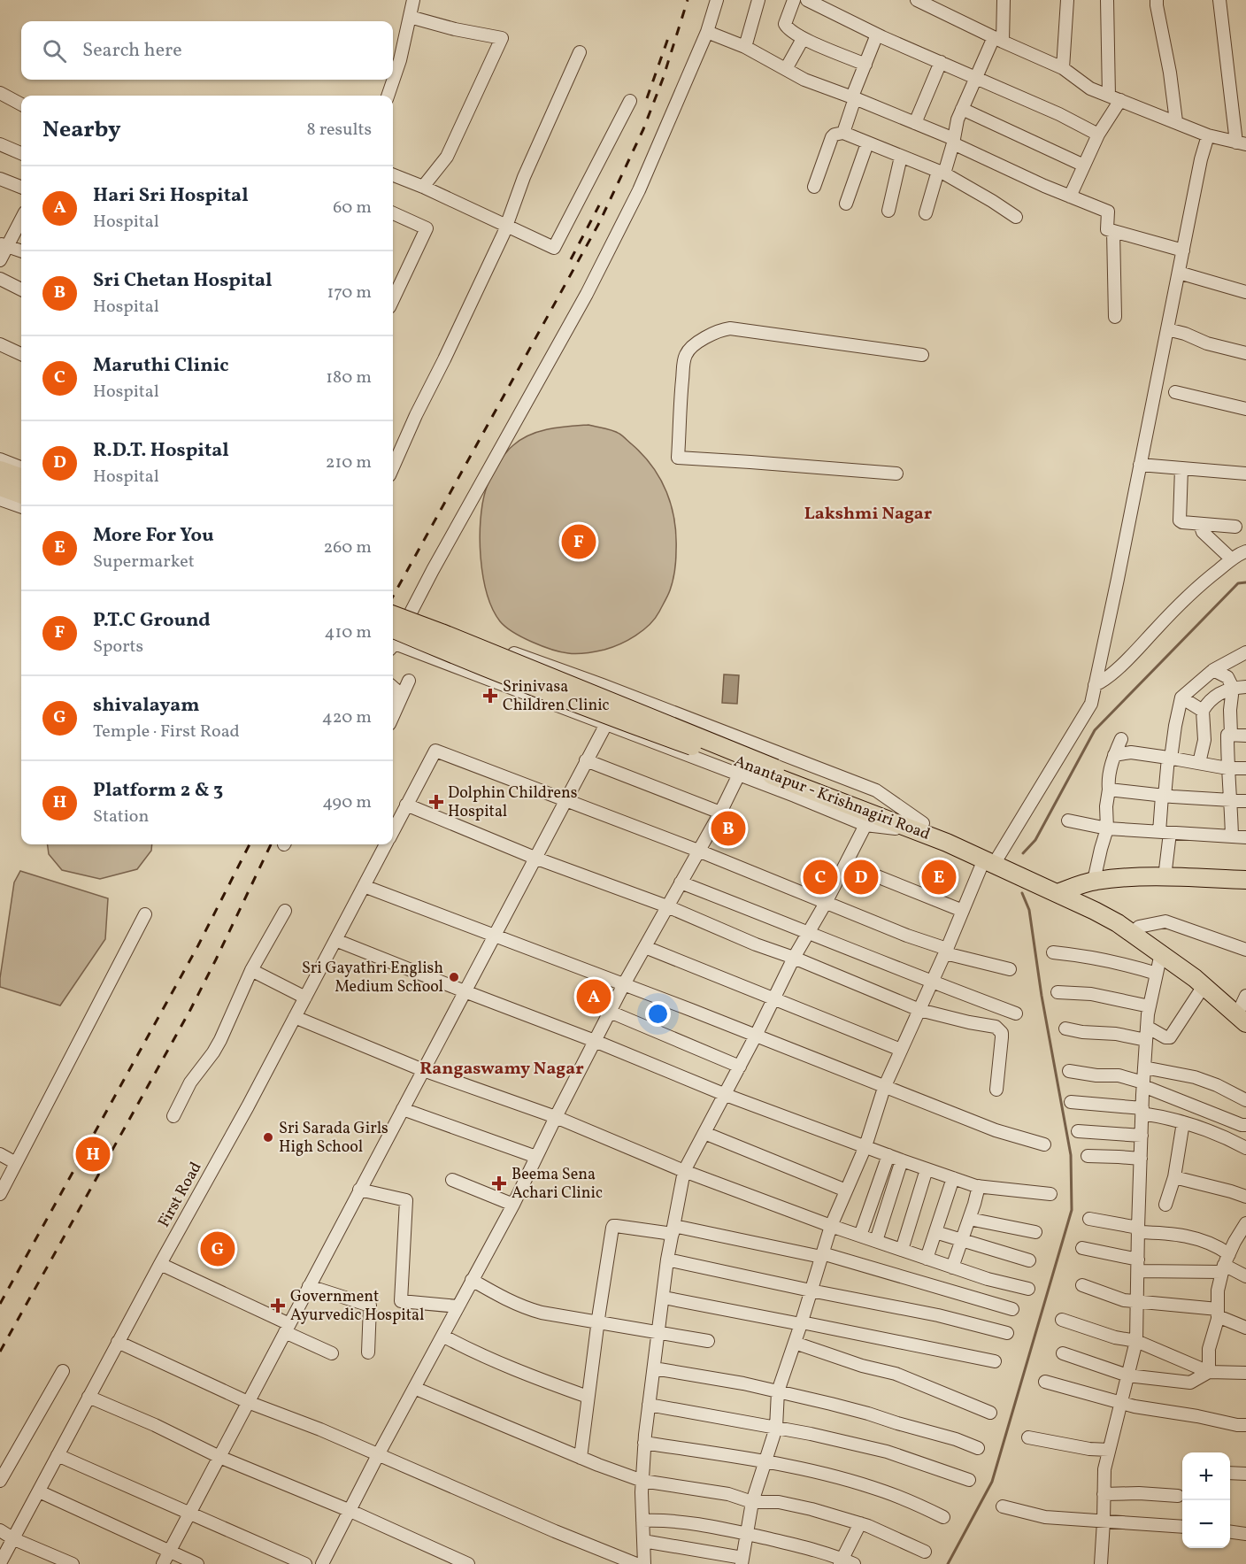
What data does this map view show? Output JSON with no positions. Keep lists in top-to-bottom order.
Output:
{
  "streets": {
    "highway": ["Anantapur - Krishnagiri Road"],
    "street": ["First Road"]
  },
  "districts": ["Lakshmi Nagar", "Rangaswamy Nagar"],
  "places": {
    "health": [
      "Srinivasa Children Clinic",
      "Dolphin Childrens Hospital",
      "Beema Sena Achari Clinic",
      "Government Ayurvedic Hospital"
    ],
    "other": ["Sri Gayathri English Medium School", "Sri Sarada Girls High School"]
  },
  "page": {
    "search": "Search here",
    "heading": ["Nearby", "8 results"],
    "list": [
      {
        "mark": "A",
        "name": "Hari Sri Hospital",
        "note": "Hospital",
        "value": "60 m"
      },
      {
        "mark": "B",
        "name": "Sri Chetan Hospital",
        "note": "Hospital",
        "value": "170 m"
      },
      {
        "mark": "C",
        "name": "Maruthi Clinic",
        "note": "Hospital",
        "value": "180 m"
      },
      {
        "mark": "D",
        "name": "R.D.T. Hospital",
        "note": "Hospital",
        "value": "210 m"
      },
      {
        "mark": "E",
        "name": "More For You",
        "note": "Supermarket",
        "value": "260 m"
      },
      {
        "mark": "F",
        "name": "P.T.C Ground",
        "note": "Sports",
        "value": "410 m"
      },
      {
        "mark": "G",
        "name": "shivalayam",
        "note": "Temple · First Road",
        "value": "420 m"
      },
      {
        "mark": "H",
        "name": "Platform 2 & 3",
        "note": "Station",
        "value": "490 m"
      }
    ],
    "pins": [
      "F",
      "B",
      "C",
      "D",
      "E",
      "A",
      "H",
      "G"
    ],
    "map_buttons": ["+", "−"]
  }
}
